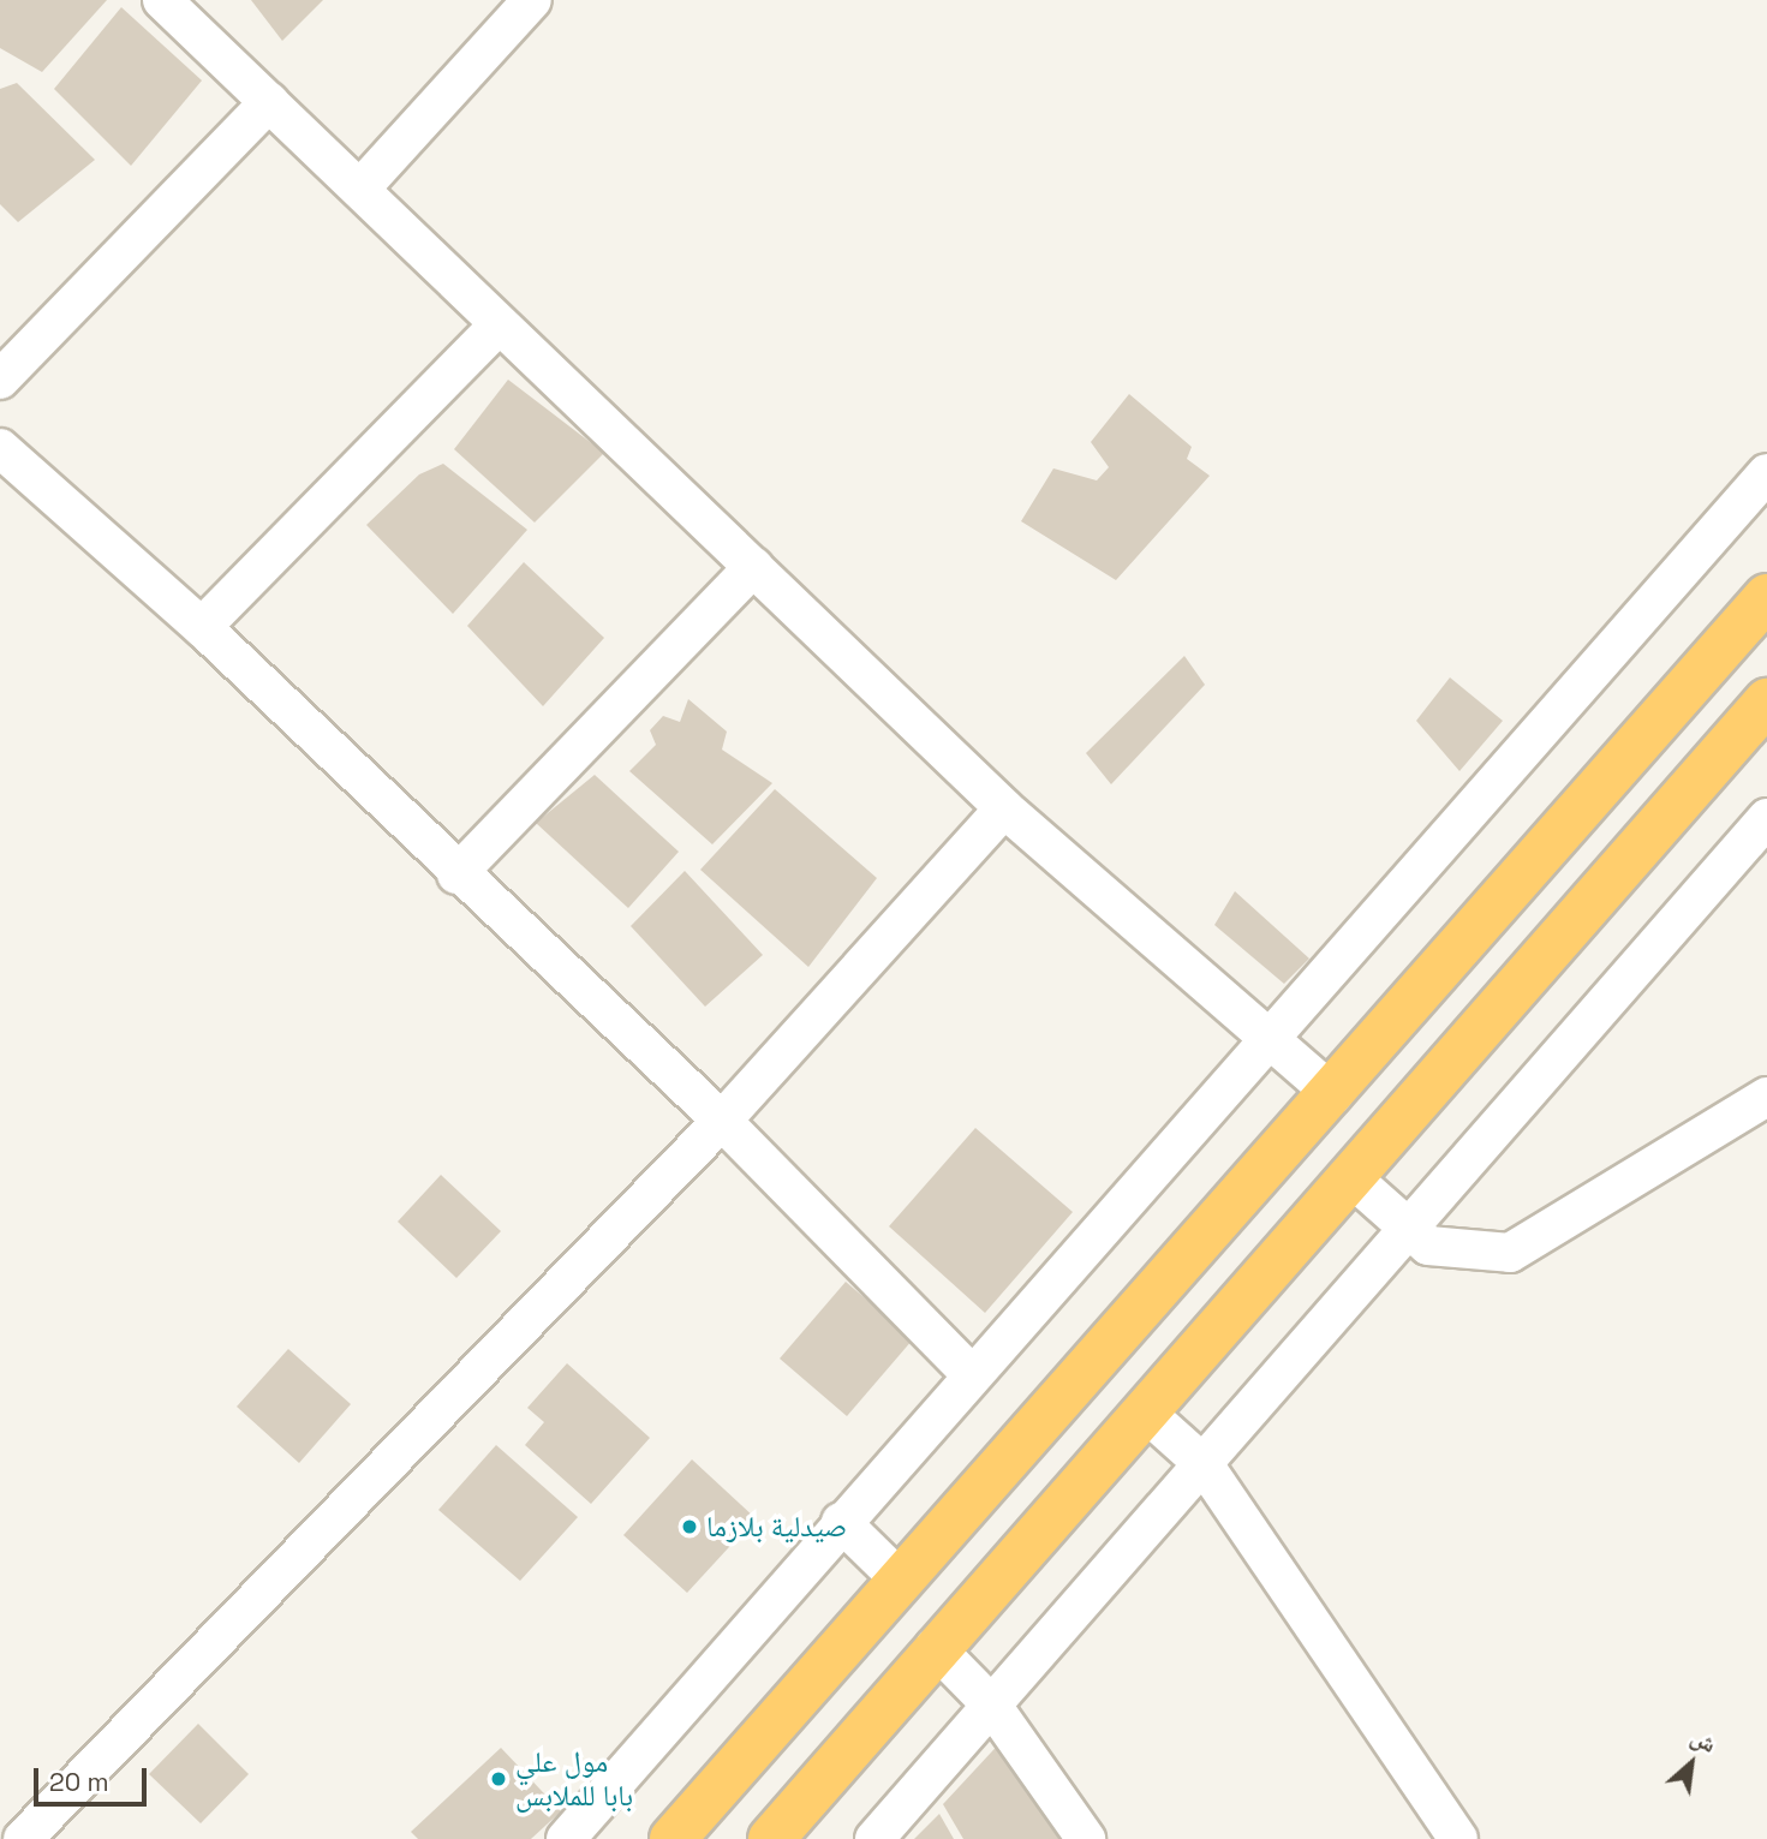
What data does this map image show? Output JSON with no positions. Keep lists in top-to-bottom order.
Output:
{
  "places": ["صيدلية بلازما", "مول علي بابا للملابس"],
  "scale_bar": "20 m",
  "north": "top right"
}
